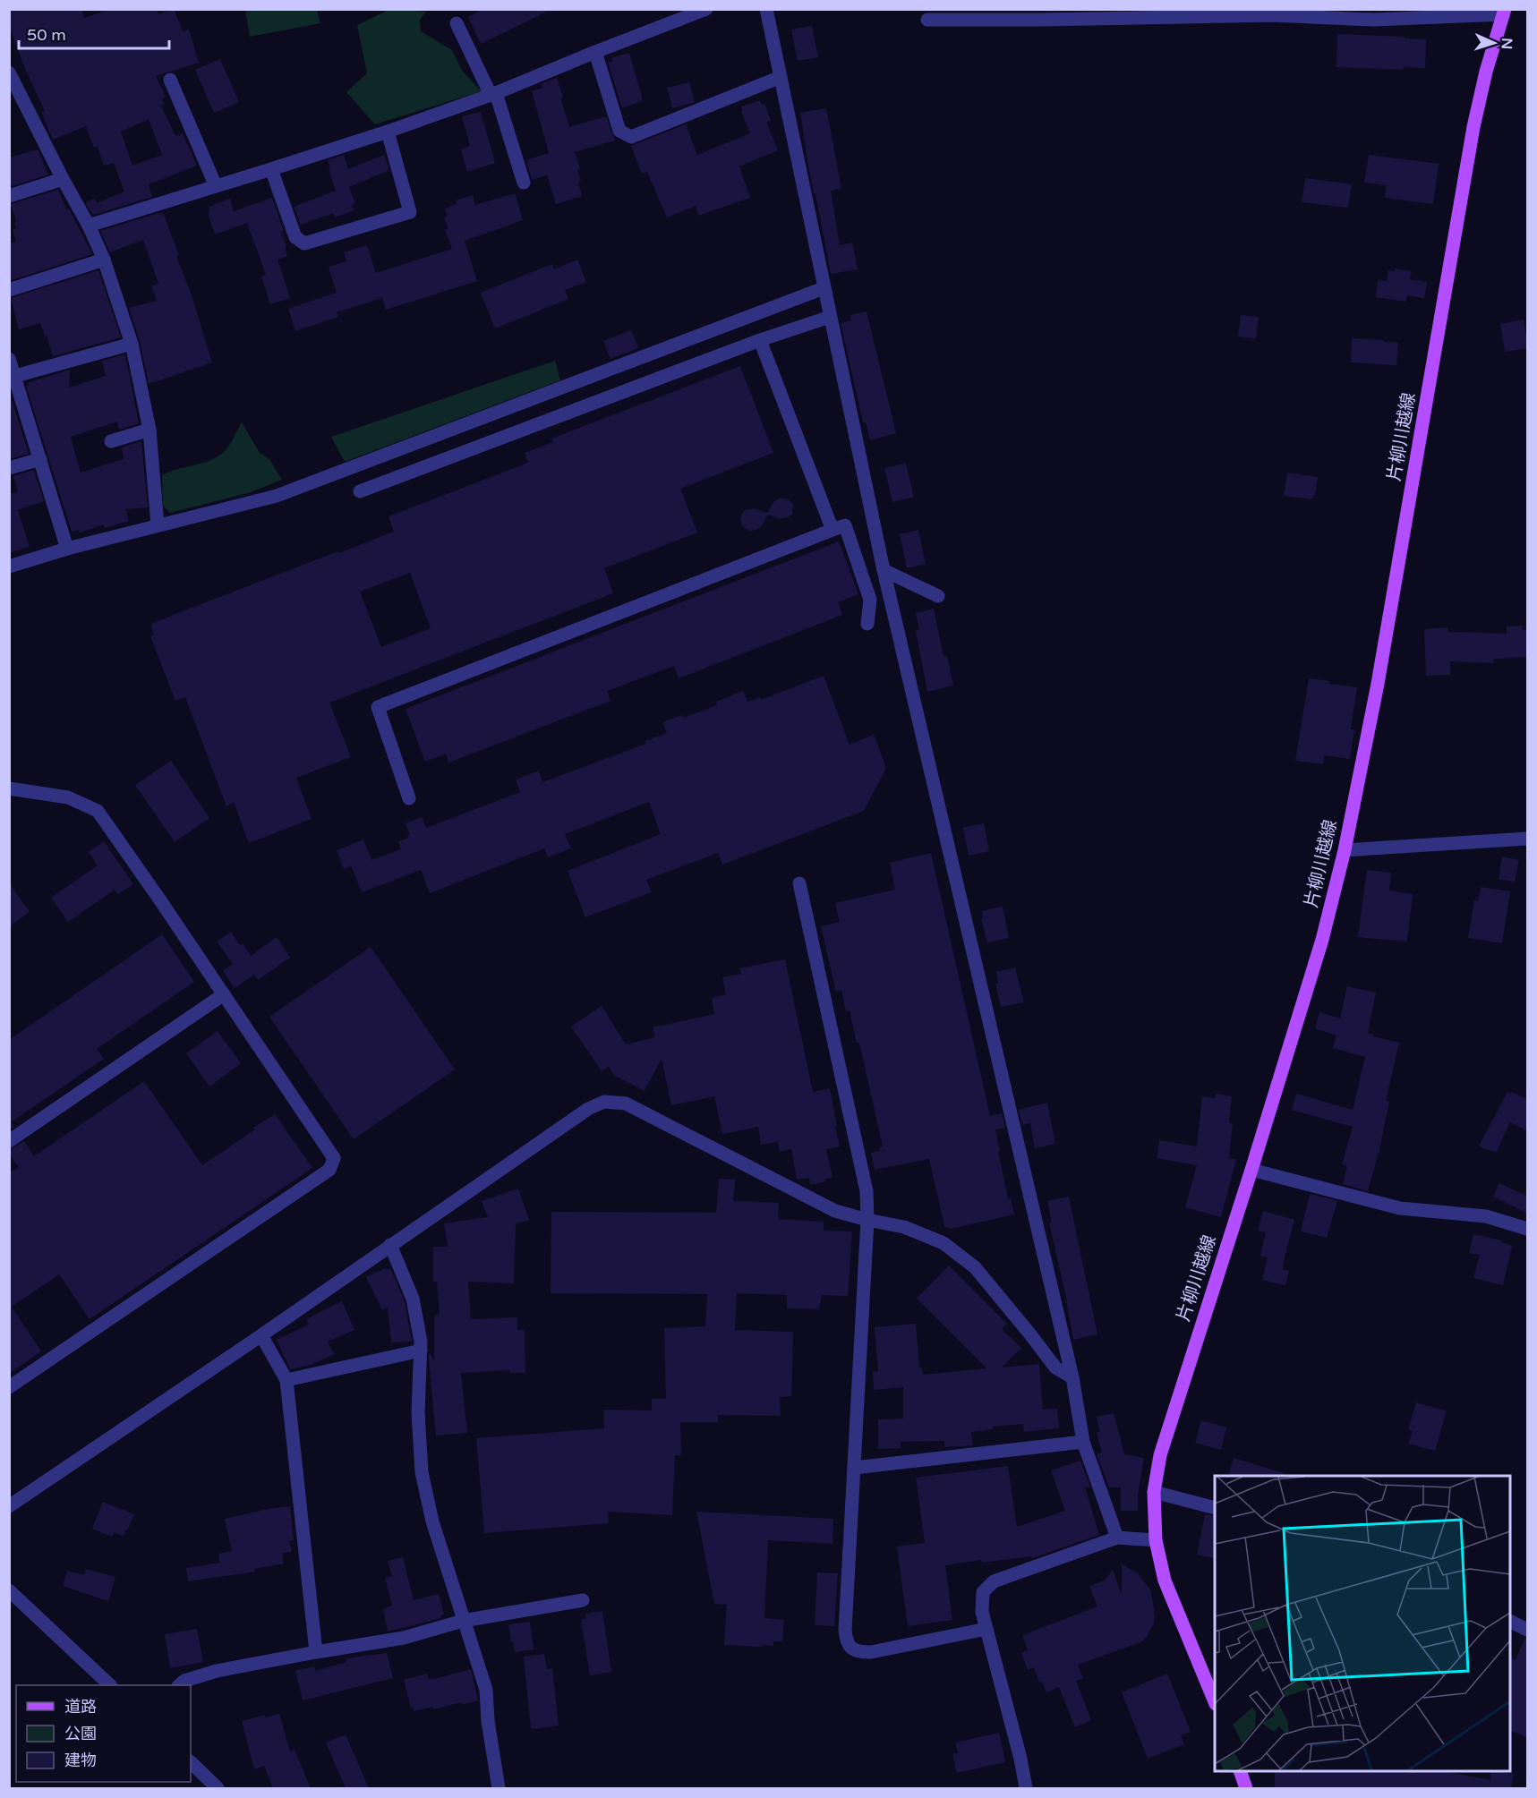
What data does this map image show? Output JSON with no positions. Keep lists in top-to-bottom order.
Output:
{
  "streets": {
    "main road": ["片柳川越線"]
  },
  "legend": ["道路", "公園", "建物"],
  "scale_bar": "50 m",
  "north": "right"
}
